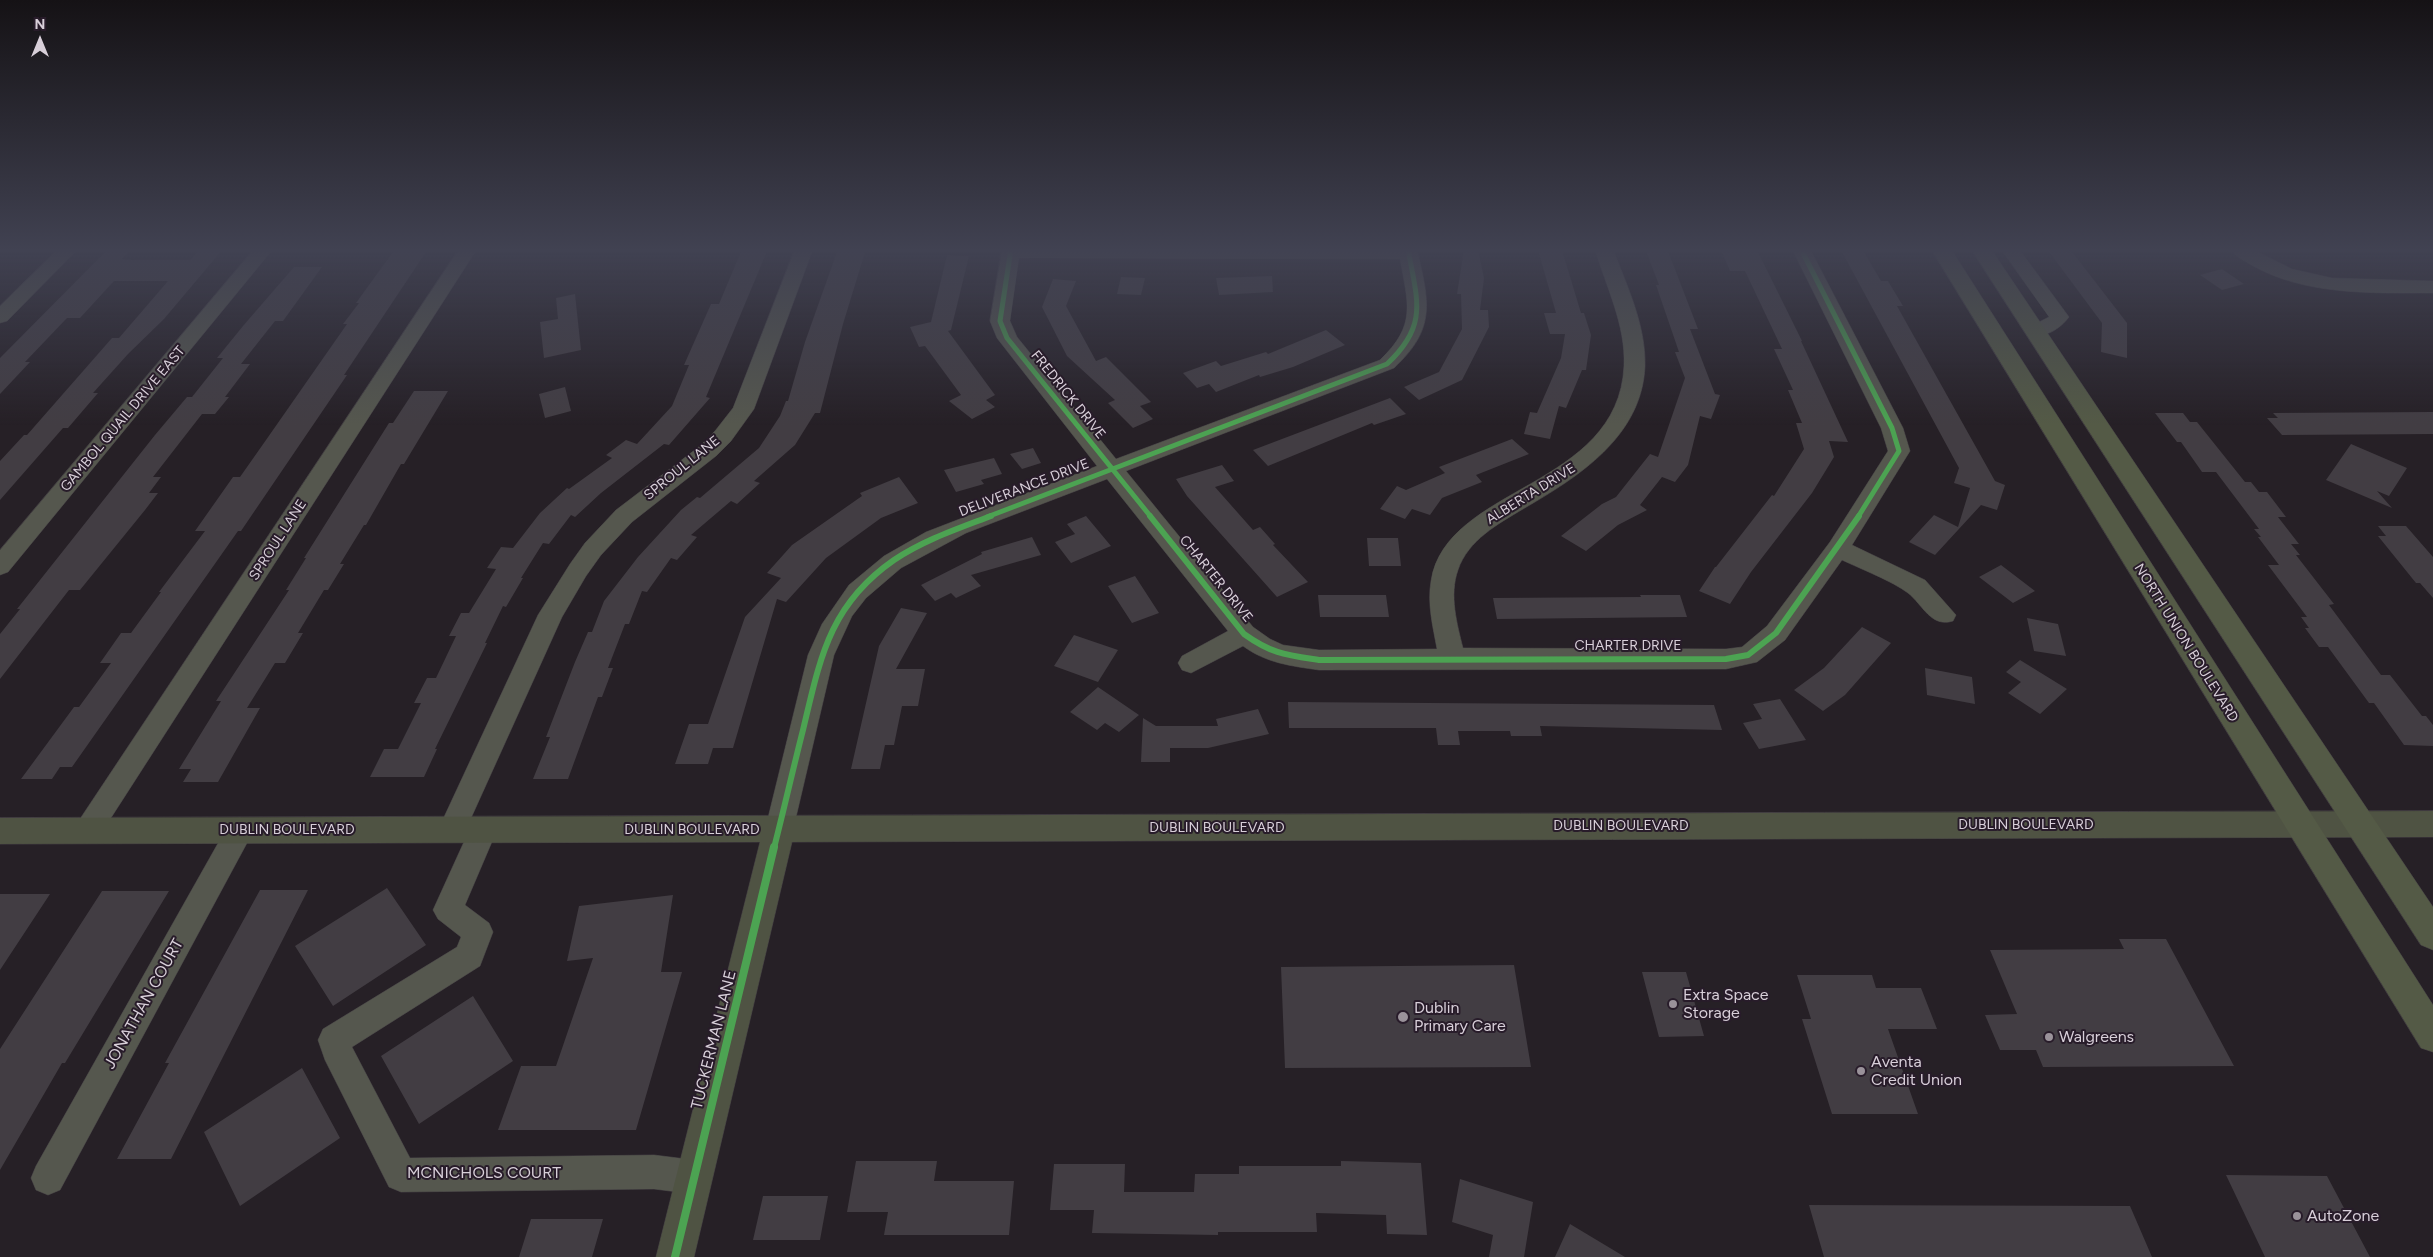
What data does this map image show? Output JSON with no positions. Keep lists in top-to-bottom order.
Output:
{
  "streets": {
    "main road": ["NORTH UNION BOULEVARD", "DUBLIN BOULEVARD", "TUCKERMAN LANE"],
    "street": [
      "FREDRICK DRIVE",
      "GAMBOL QUAIL DRIVE EAST",
      "SPROUL LANE",
      "DELIVERANCE DRIVE",
      "ALBERTA DRIVE",
      "CHARTER DRIVE",
      "JONATHAN COURT",
      "MCNICHOLS COURT"
    ]
  },
  "crossings": [
    ["FREDRICK DRIVE", "DELIVERANCE DRIVE"],
    ["FREDRICK DRIVE", "CHARTER DRIVE"],
    ["SPROUL LANE", "DUBLIN BOULEVARD"],
    ["SPROUL LANE", "MCNICHOLS COURT"],
    ["DELIVERANCE DRIVE", "CHARTER DRIVE"],
    ["DELIVERANCE DRIVE", "DUBLIN BOULEVARD"],
    ["DELIVERANCE DRIVE", "TUCKERMAN LANE"],
    ["ALBERTA DRIVE", "CHARTER DRIVE"],
    ["NORTH UNION BOULEVARD", "DUBLIN BOULEVARD"],
    ["DUBLIN BOULEVARD", "JONATHAN COURT"],
    ["DUBLIN BOULEVARD", "TUCKERMAN LANE"],
    ["DUBLIN BOULEVARD", "MCNICHOLS COURT"],
    ["TUCKERMAN LANE", "MCNICHOLS COURT"]
  ],
  "places": [
    "Extra Space Storage",
    "Dublin Primary Care",
    "Walgreens",
    "Aventa Credit Union",
    "AutoZone"
  ],
  "north": "top"
}
